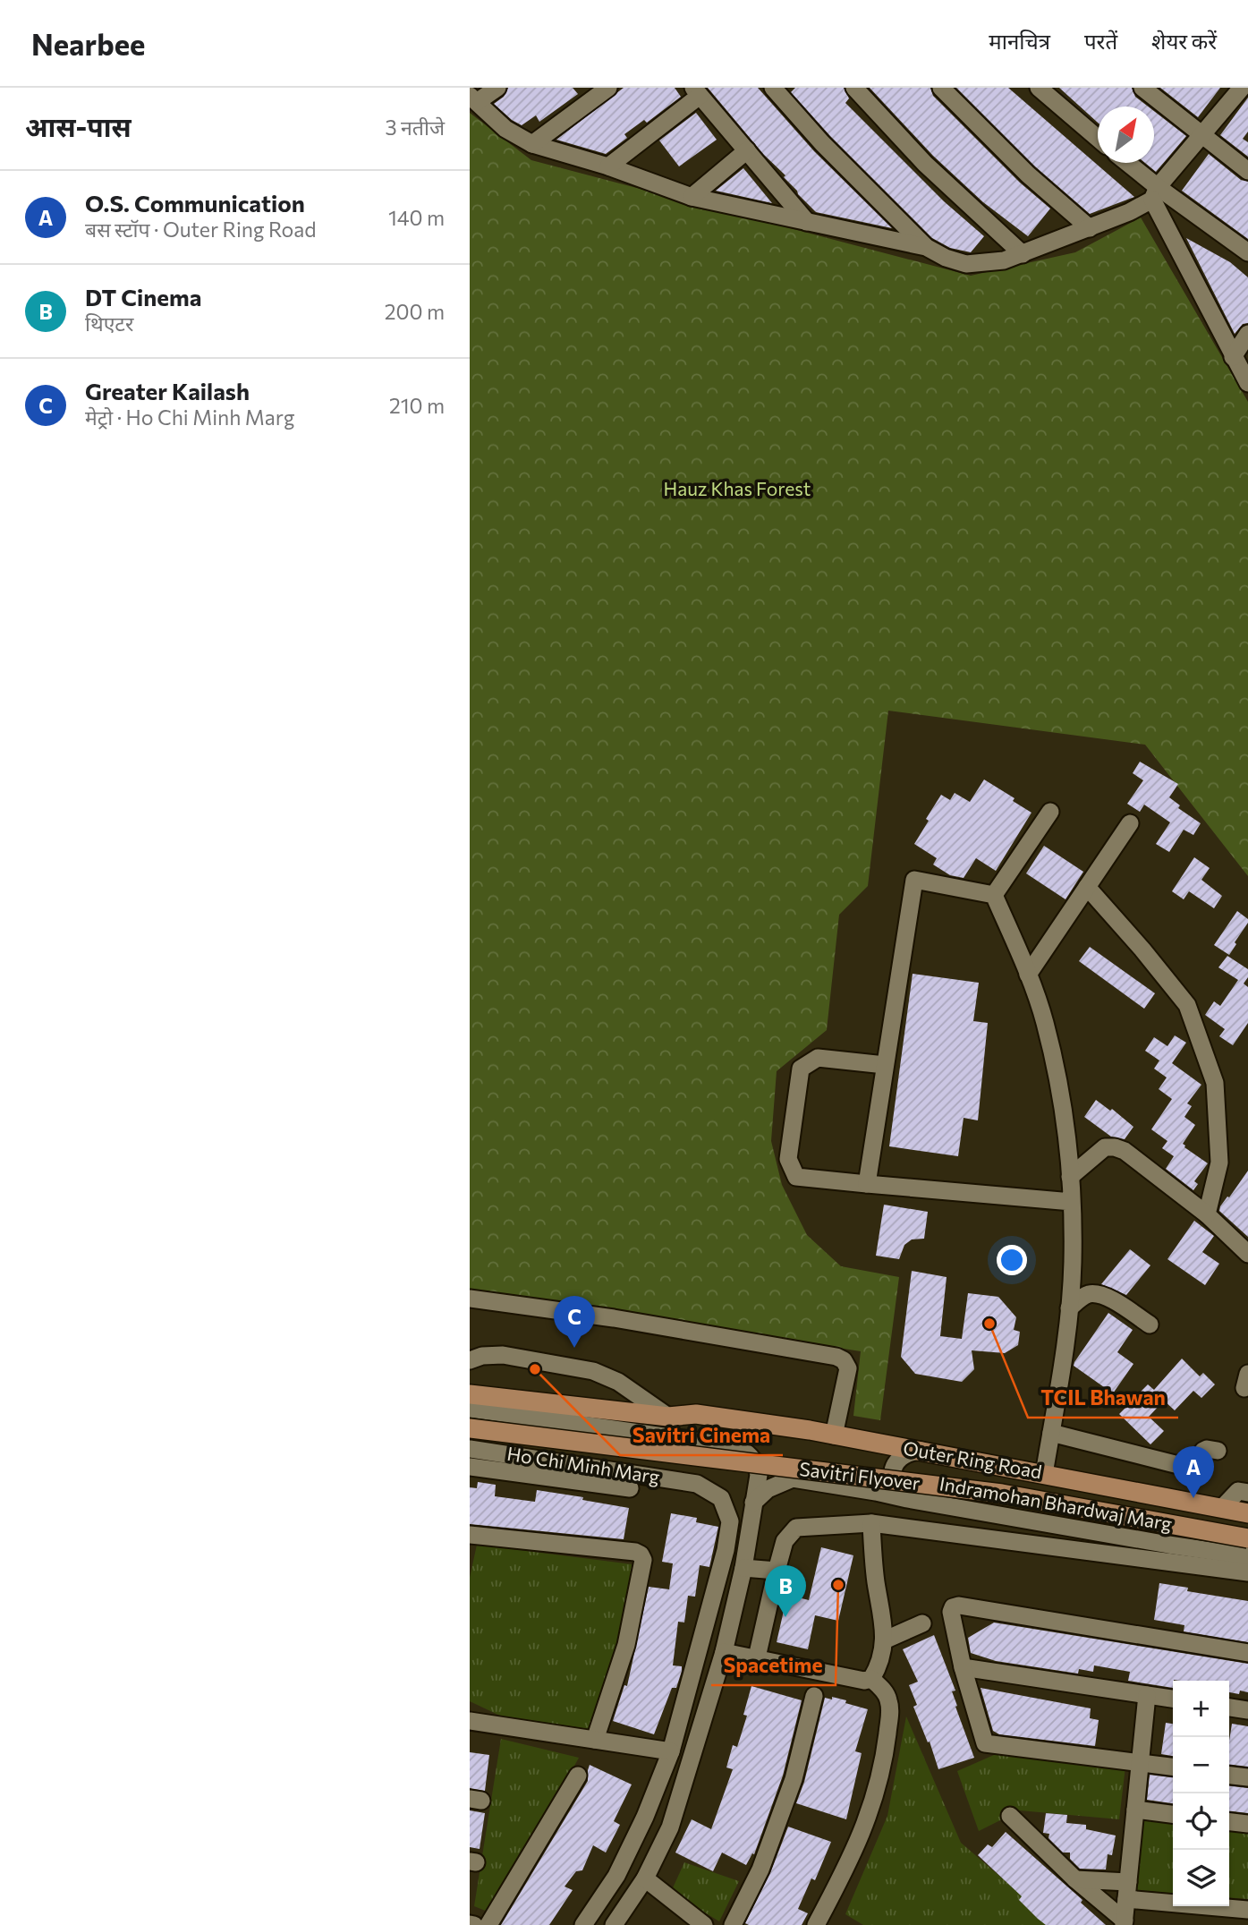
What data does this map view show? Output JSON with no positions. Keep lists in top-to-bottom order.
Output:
{
  "streets": {
    "main road": ["Outer Ring Road", "Savitri Flyover"],
    "street": ["Ho Chi Minh Marg", "Indramohan Bhardwaj Marg"]
  },
  "parks": ["Hauz Khas Forest"],
  "places": ["TCIL Bhawan", "Savitri Cinema", "Spacetime"],
  "north": "top right",
  "page": {
    "header": "Nearbee",
    "nav": ["मानचित्र", "परतें", "शेयर करें"],
    "heading": ["आस-पास", "3 नतीजे"],
    "list": [
      {
        "mark": "A",
        "name": "O.S. Communication",
        "note": "बस स्टॉप · Outer Ring Road",
        "value": "140 m"
      },
      {
        "mark": "B",
        "name": "DT Cinema",
        "note": "थिएटर",
        "value": "200 m"
      },
      {
        "mark": "C",
        "name": "Greater Kailash",
        "note": "मेट्रो · Ho Chi Minh Marg",
        "value": "210 m"
      }
    ],
    "pins": ["C", "A", "B"],
    "map_buttons": ["+", "−"]
  }
}
